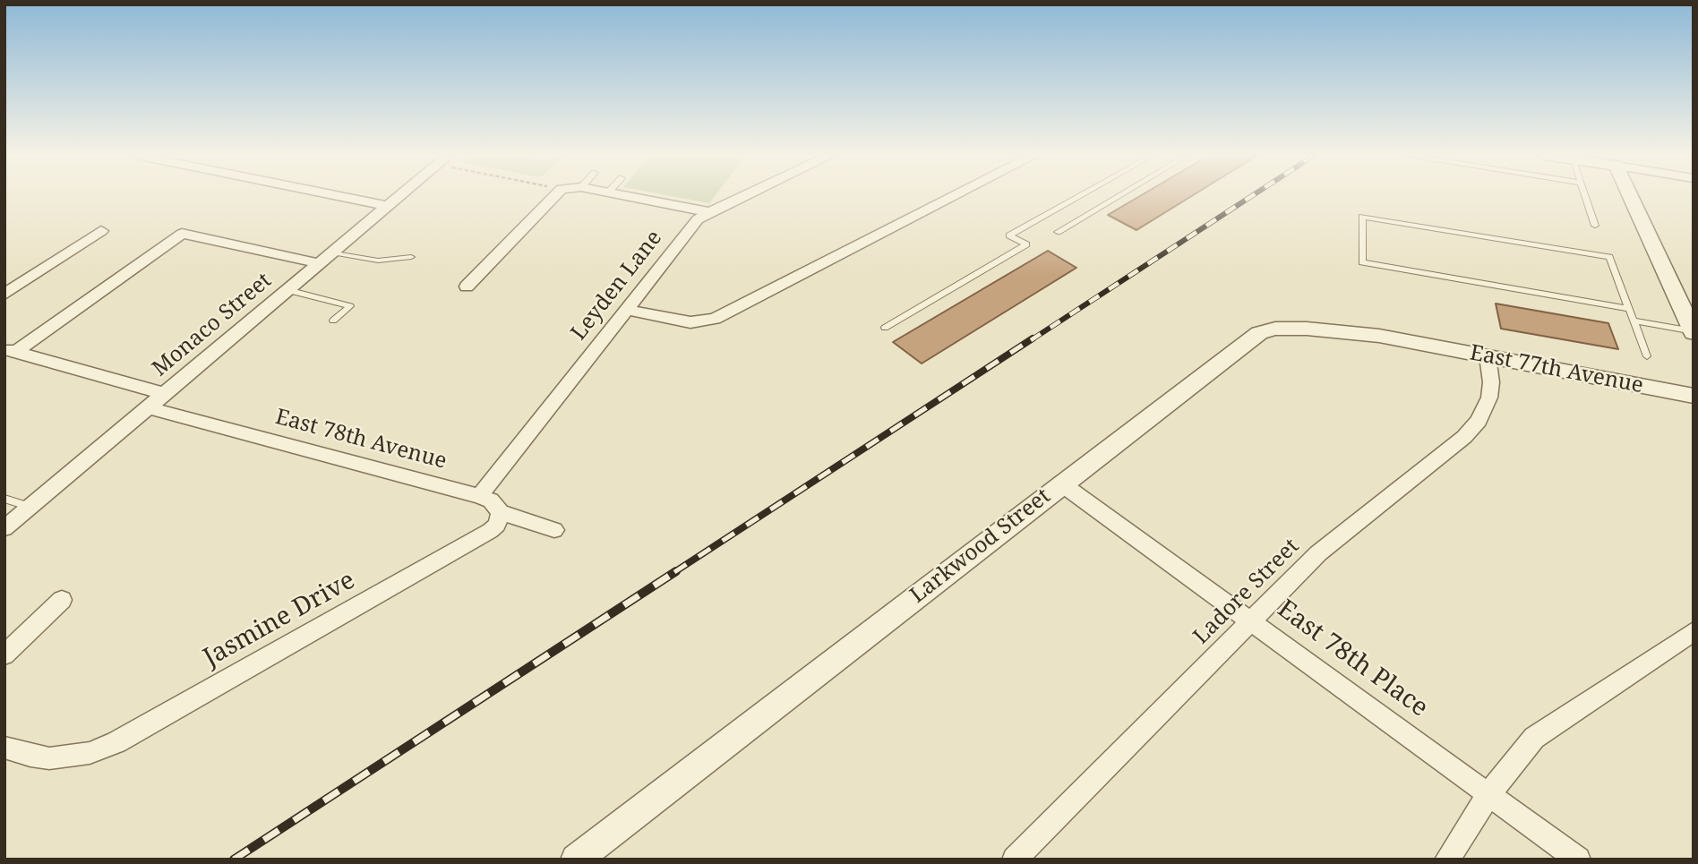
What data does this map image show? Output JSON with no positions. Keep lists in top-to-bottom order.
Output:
{
  "streets": {
    "street": [
      "Leyden Lane",
      "Monaco Street",
      "East 77th Avenue",
      "East 78th Avenue",
      "Larkwood Street",
      "Ladore Street",
      "Jasmine Drive",
      "East 78th Place"
    ]
  },
  "crossings": [
    ["Leyden Lane", "East 78th Avenue"],
    ["Monaco Street", "East 78th Avenue"],
    ["East 77th Avenue", "Larkwood Street"],
    ["East 77th Avenue", "Ladore Street"],
    ["East 78th Avenue", "Jasmine Drive"],
    ["Larkwood Street", "East 78th Place"],
    ["Ladore Street", "East 78th Place"]
  ]
}
